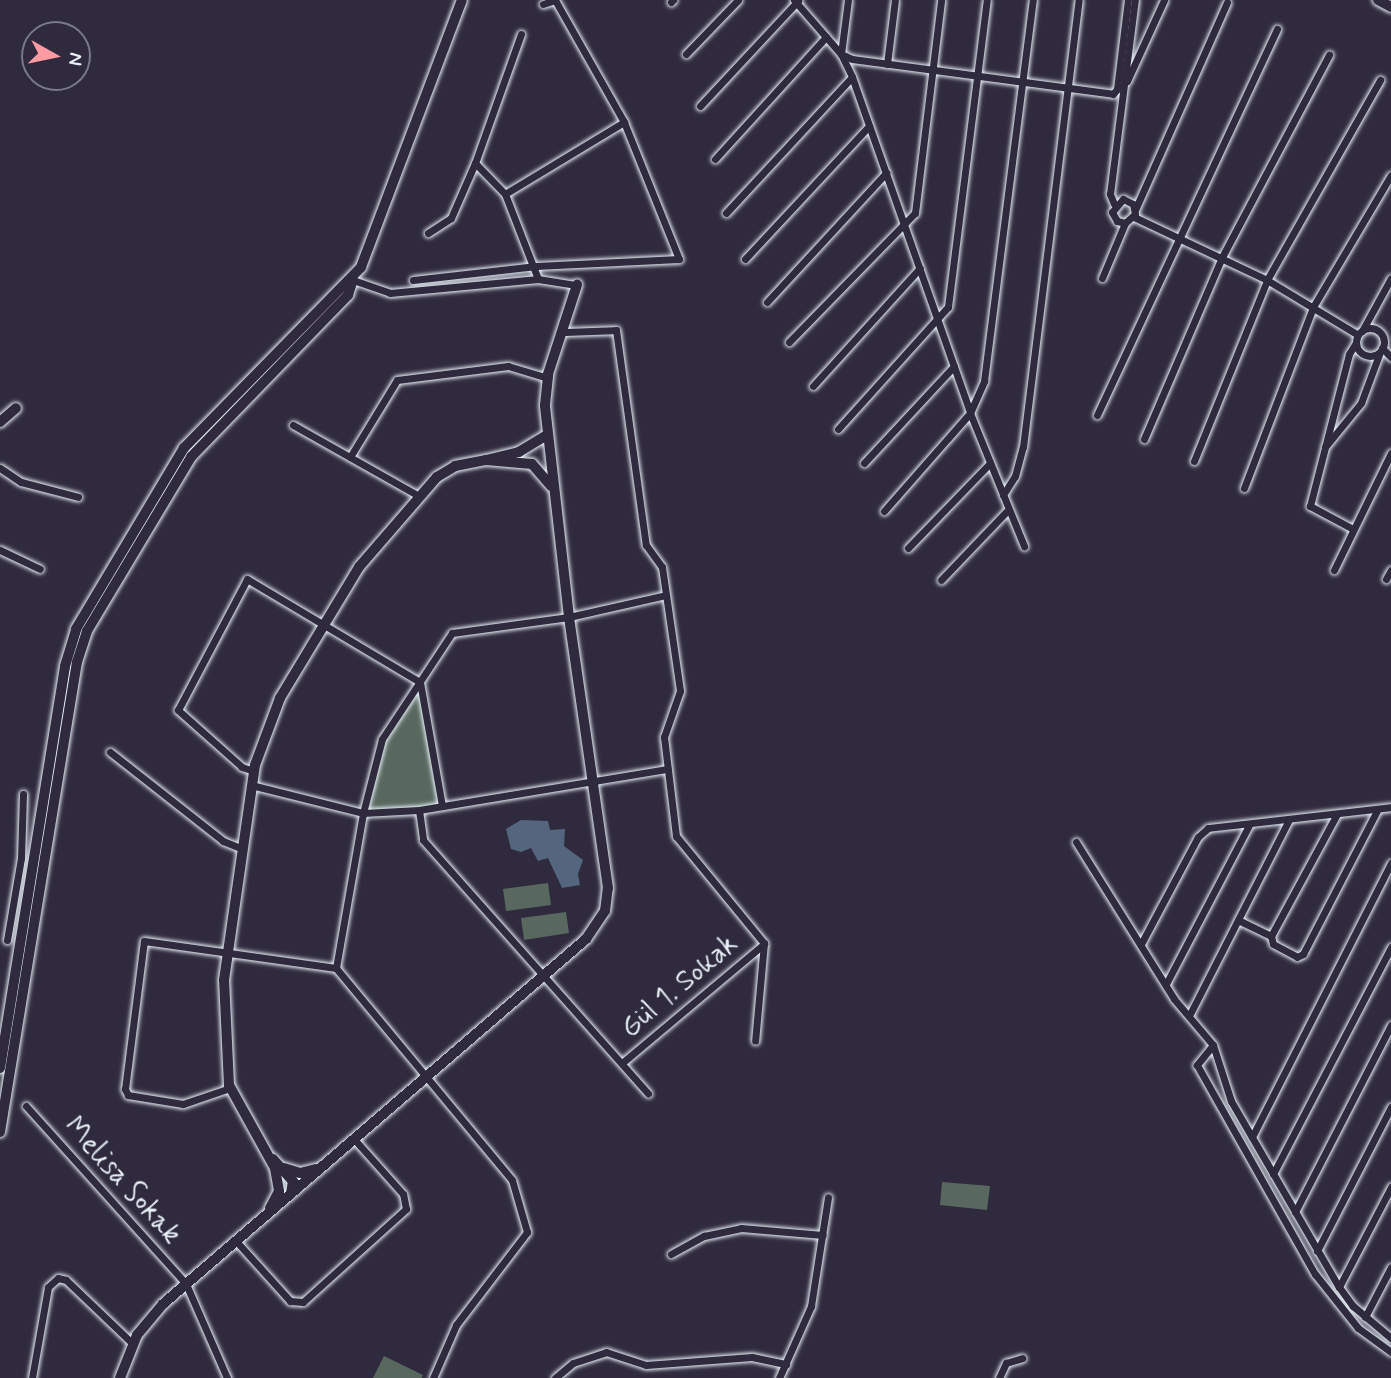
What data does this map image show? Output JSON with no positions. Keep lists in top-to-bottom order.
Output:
{
  "streets": {
    "street": ["Gül 1. Sokak", "Melisa Sokak"]
  },
  "north": "right"
}
